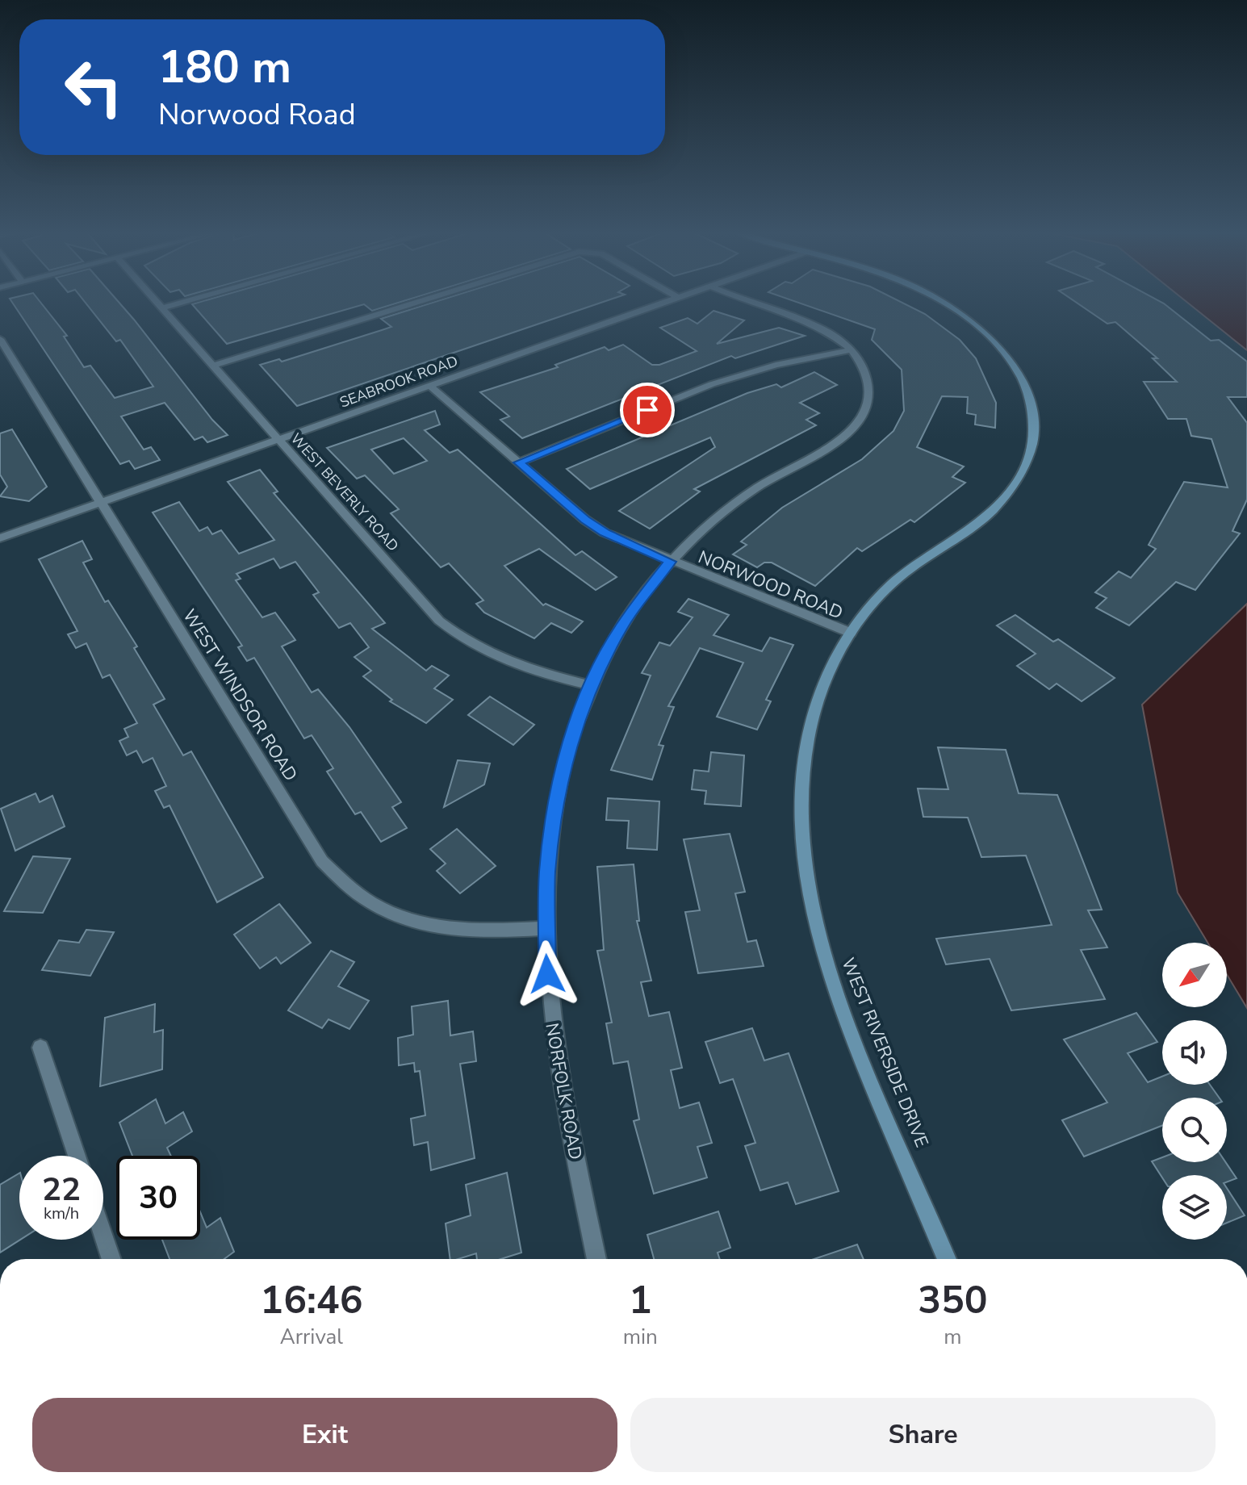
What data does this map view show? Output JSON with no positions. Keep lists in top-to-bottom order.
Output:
{
  "streets": {
    "street": [
      "SEABROOK ROAD",
      "WEST BEVERLY ROAD",
      "NORWOOD ROAD",
      "WEST WINDSOR ROAD",
      "WEST RIVERSIDE DRIVE",
      "NORFOLK ROAD"
    ]
  },
  "crossings": [
    ["SEABROOK ROAD", "WEST BEVERLY ROAD"],
    ["SEABROOK ROAD", "NORWOOD ROAD"],
    ["SEABROOK ROAD", "WEST WINDSOR ROAD"],
    ["WEST BEVERLY ROAD", "NORFOLK ROAD"],
    ["NORWOOD ROAD", "WEST RIVERSIDE DRIVE"],
    ["NORWOOD ROAD", "NORFOLK ROAD"],
    ["WEST WINDSOR ROAD", "NORFOLK ROAD"]
  ],
  "north": "bottom left",
  "page": {
    "turn": ["180 m", "Norwood Road"],
    "speed": "22 km/h",
    "limit": "30",
    "eta": [
      "16:46",
      "Arrival",
      "1",
      "min",
      "350",
      "m"
    ],
    "buttons": ["Exit", "Share"]
  }
}
